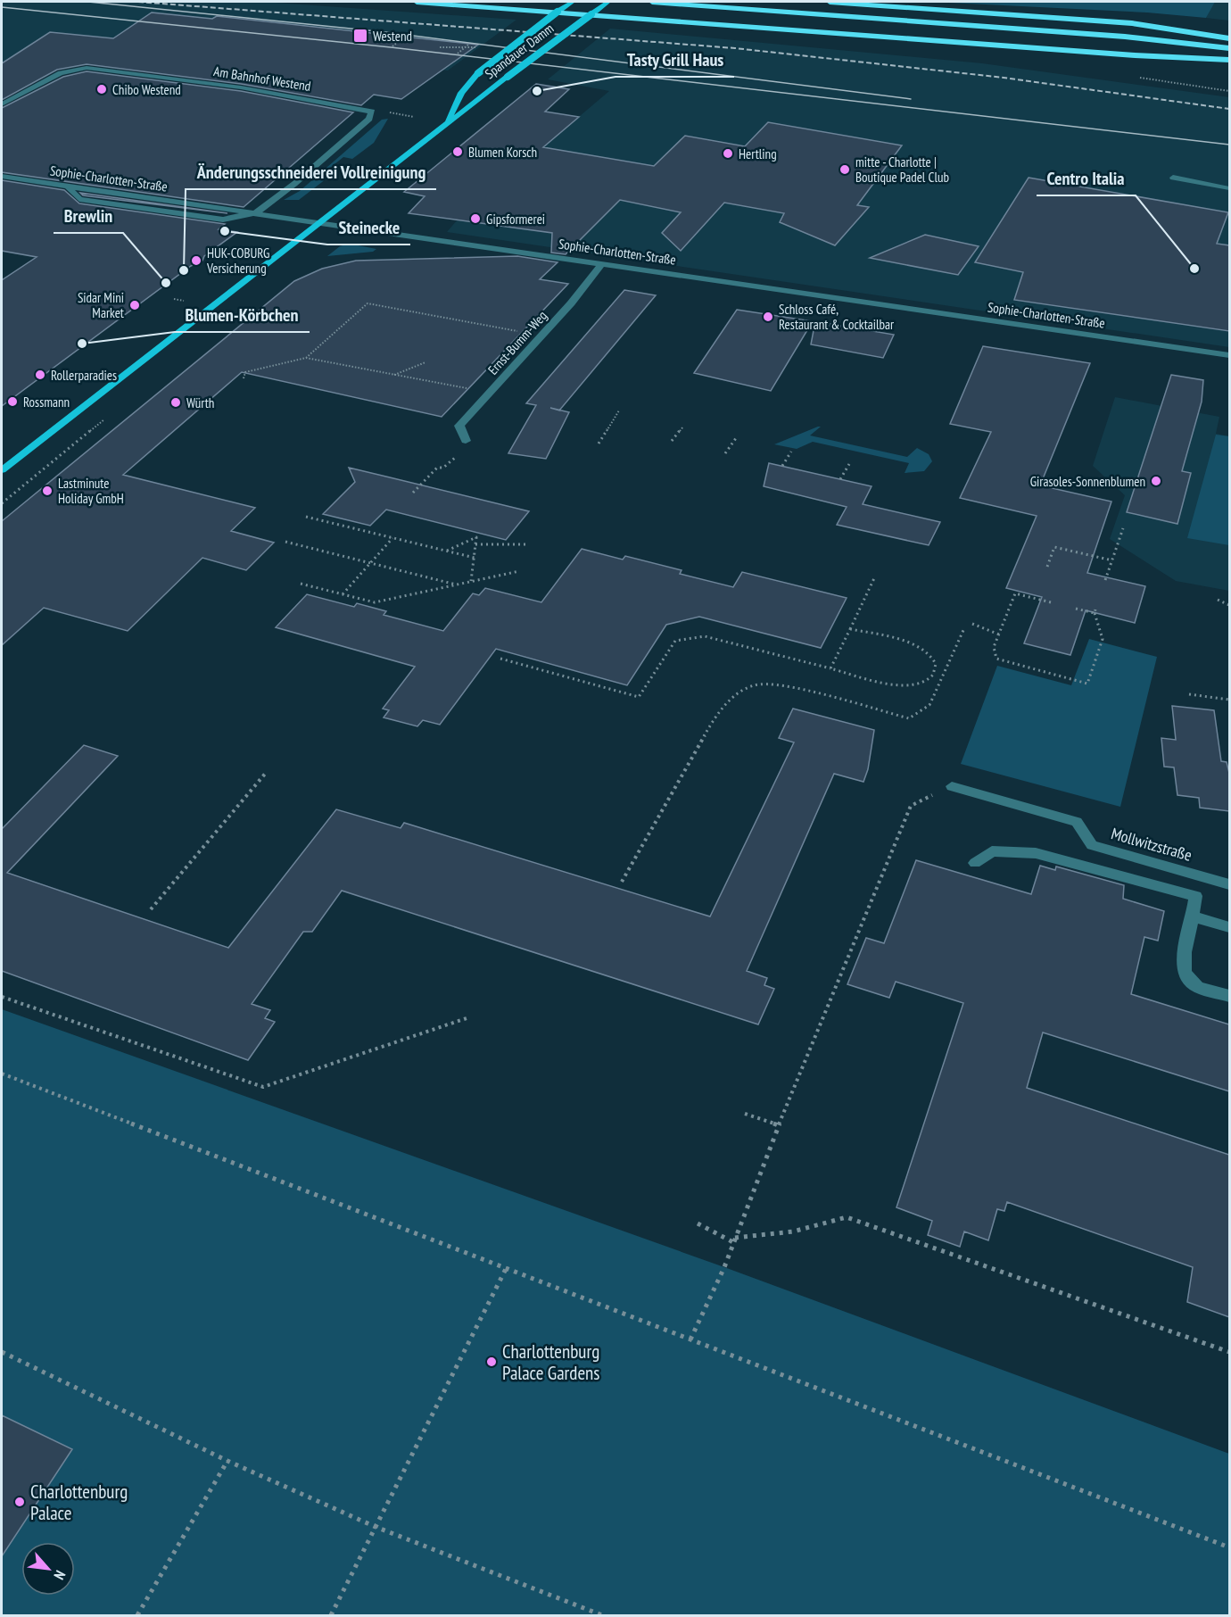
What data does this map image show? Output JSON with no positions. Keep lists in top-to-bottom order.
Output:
{
  "streets": {
    "main road": ["Spandauer Damm"],
    "street": [
      "Am Bahnhof Westend",
      "Sophie-Charlotten-Straße",
      "Ernst-Bumm-Weg",
      "Mollwitzstraße"
    ]
  },
  "crossings": [
    ["Spandauer Damm", "Sophie-Charlotten-Straße"],
    ["Am Bahnhof Westend", "Sophie-Charlotten-Straße"],
    ["Sophie-Charlotten-Straße", "Ernst-Bumm-Weg"]
  ],
  "places": {
    "transit": ["Westend"],
    "other": [
      "Chibo Westend",
      "Tasty Grill Haus",
      "Blumen Korsch",
      "Hertling",
      "mitte - Charlotte | Boutique Padel Club",
      "Gipsformerei",
      "Steinecke",
      "HUK-COBURG Versicherung",
      "Centro Italia",
      "Änderungsschneiderei Vollreinigung",
      "Brewlin",
      "Sidar Mini Market",
      "Schloss Café, Restaurant & Cocktailbar",
      "Blumen-Körbchen",
      "Rollerparadies",
      "Rossmann",
      "Würth",
      "Girasoles-Sonnenblumen",
      "Lastminute Holiday GmbH",
      "Charlottenburg Palace Gardens",
      "Charlottenburg Palace"
    ]
  },
  "north": "bottom right"
}
